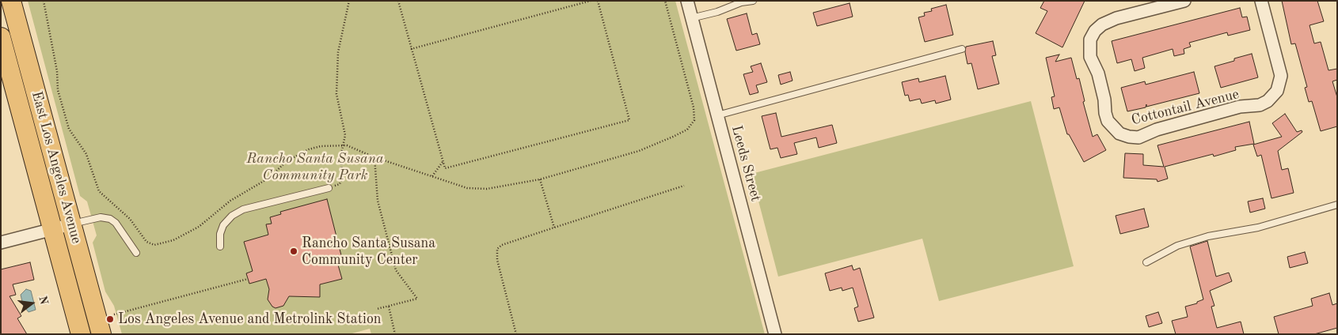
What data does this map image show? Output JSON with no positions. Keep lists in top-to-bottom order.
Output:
{
  "streets": {
    "main road": ["East Los Angeles Avenue"],
    "street": ["Cottontail Avenue", "Leeds Street"]
  },
  "parks": ["Rancho Santa Susana Community Park"],
  "places": ["Rancho Santa Susana Community Center", "Los Angeles Avenue and Metrolink Station"],
  "north": "right"
}
